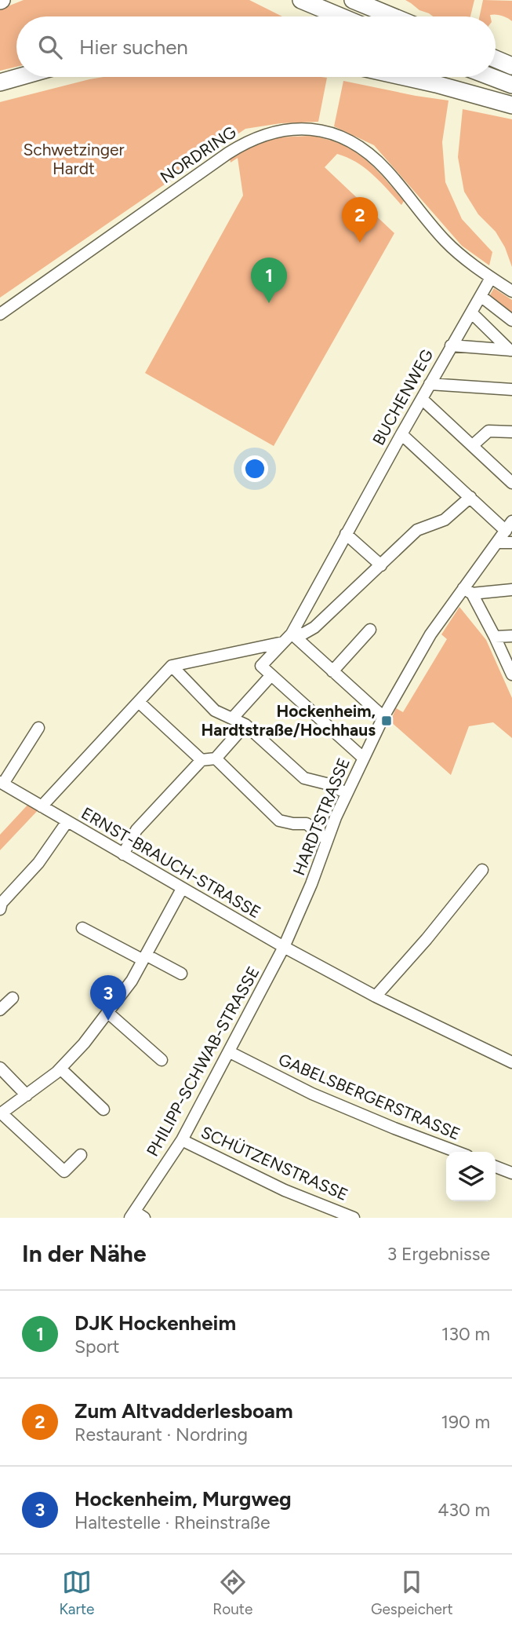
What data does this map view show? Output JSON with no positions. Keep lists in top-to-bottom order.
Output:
{
  "streets": {
    "street": [
      "NORDRING",
      "BUCHENWEG",
      "HARDTSTRASSE",
      "ERNST-BRAUCH-STRASSE",
      "PHILIPP-SCHWAB-STRASSE",
      "GABELSBERGERSTRASSE",
      "SCHÜTZENSTRASSE"
    ]
  },
  "crossings": [
    ["NORDRING", "BUCHENWEG"],
    ["HARDTSTRASSE", "ERNST-BRAUCH-STRASSE"],
    ["HARDTSTRASSE", "PHILIPP-SCHWAB-STRASSE"],
    ["ERNST-BRAUCH-STRASSE", "PHILIPP-SCHWAB-STRASSE"],
    ["PHILIPP-SCHWAB-STRASSE", "GABELSBERGERSTRASSE"],
    ["PHILIPP-SCHWAB-STRASSE", "SCHÜTZENSTRASSE"]
  ],
  "parks": ["Schwetzinger Hardt"],
  "places": {
    "transit": ["Hockenheim, Hardtstraße/Hochhaus"]
  },
  "page": {
    "search": "Hier suchen",
    "pins": ["2", "1", "3"],
    "heading": ["In der Nähe", "3 Ergebnisse"],
    "list": [
      {
        "mark": "1",
        "name": "DJK Hockenheim",
        "note": "Sport",
        "value": "130 m"
      },
      {
        "mark": "2",
        "name": "Zum Altvadderlesboam",
        "note": "Restaurant · Nordring",
        "value": "190 m"
      },
      {
        "mark": "3",
        "name": "Hockenheim, Murgweg",
        "note": "Haltestelle · Rheinstraße",
        "value": "430 m"
      }
    ],
    "nav": ["Karte", "Route", "Gespeichert"]
  }
}
